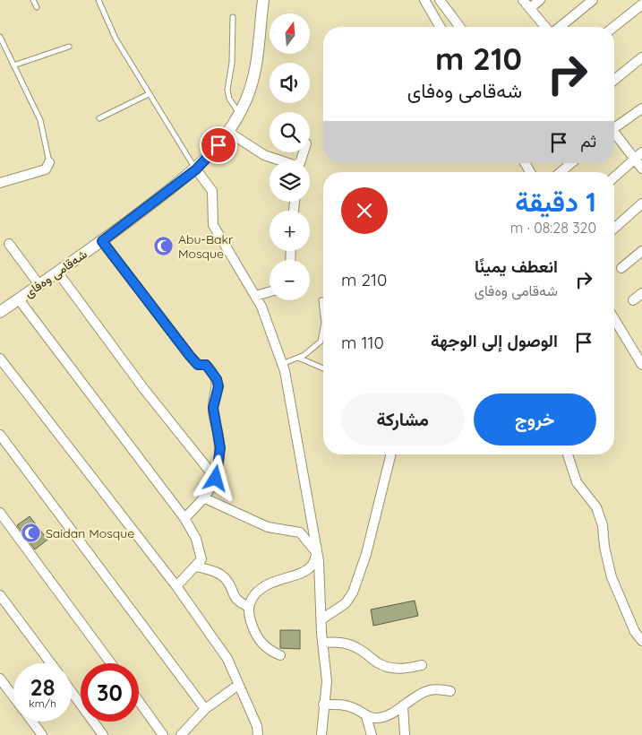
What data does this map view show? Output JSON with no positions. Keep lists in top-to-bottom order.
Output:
{
  "streets": {
    "street": ["شەقامی وەفای"]
  },
  "places": {
    "mosque": ["Abu-Bakr Mosque", "Saidan Mosque"]
  },
  "north": "top",
  "page": {
    "map_buttons": ["+", "−"],
    "turn": ["210 m", "شەقامی وەفای"],
    "then": "ثم",
    "heading": ["1 دقيقة", "320 m · 08:28"],
    "list": [
      {
        "name": "انعطف يمينًا",
        "note": "شەقامی وەفای",
        "value": "210 m"
      },
      {
        "name": "الوصول إلى الوجهة",
        "value": "110 m"
      }
    ],
    "buttons": ["خروج", "مشاركة"],
    "speed": "28 km/h",
    "limit": "30"
  }
}
